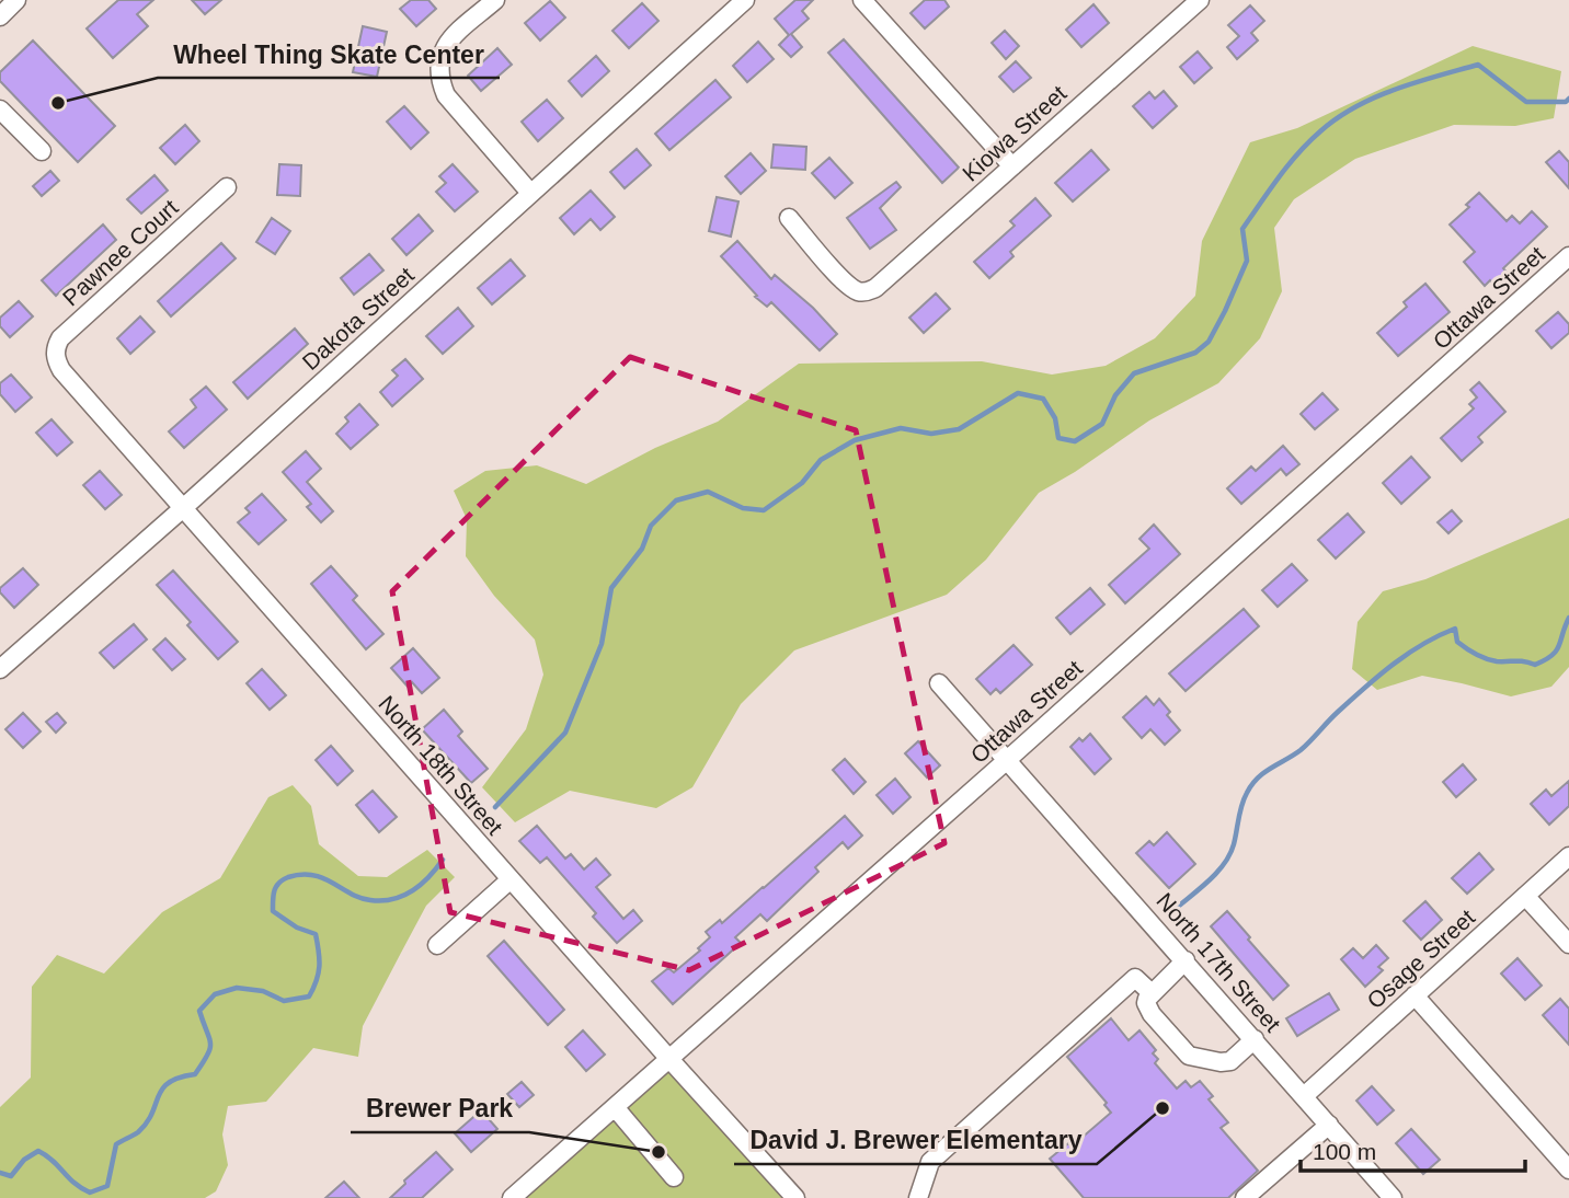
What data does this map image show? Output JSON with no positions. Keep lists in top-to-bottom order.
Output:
{
  "streets": {
    "street": [
      "Kiowa Street",
      "Pawnee Court",
      "Ottawa Street",
      "Dakota Street",
      "North 18th Street",
      "Osage Street",
      "North 17th Street"
    ]
  },
  "crossings": [
    ["Pawnee Court", "North 18th Street"],
    ["Ottawa Street", "North 18th Street"],
    ["Ottawa Street", "North 17th Street"],
    ["Dakota Street", "North 18th Street"],
    ["Osage Street", "North 17th Street"]
  ],
  "places": ["Wheel Thing Skate Center", "David J. Brewer Elementary", "Brewer Park"],
  "scale_bar": "100 m"
}
